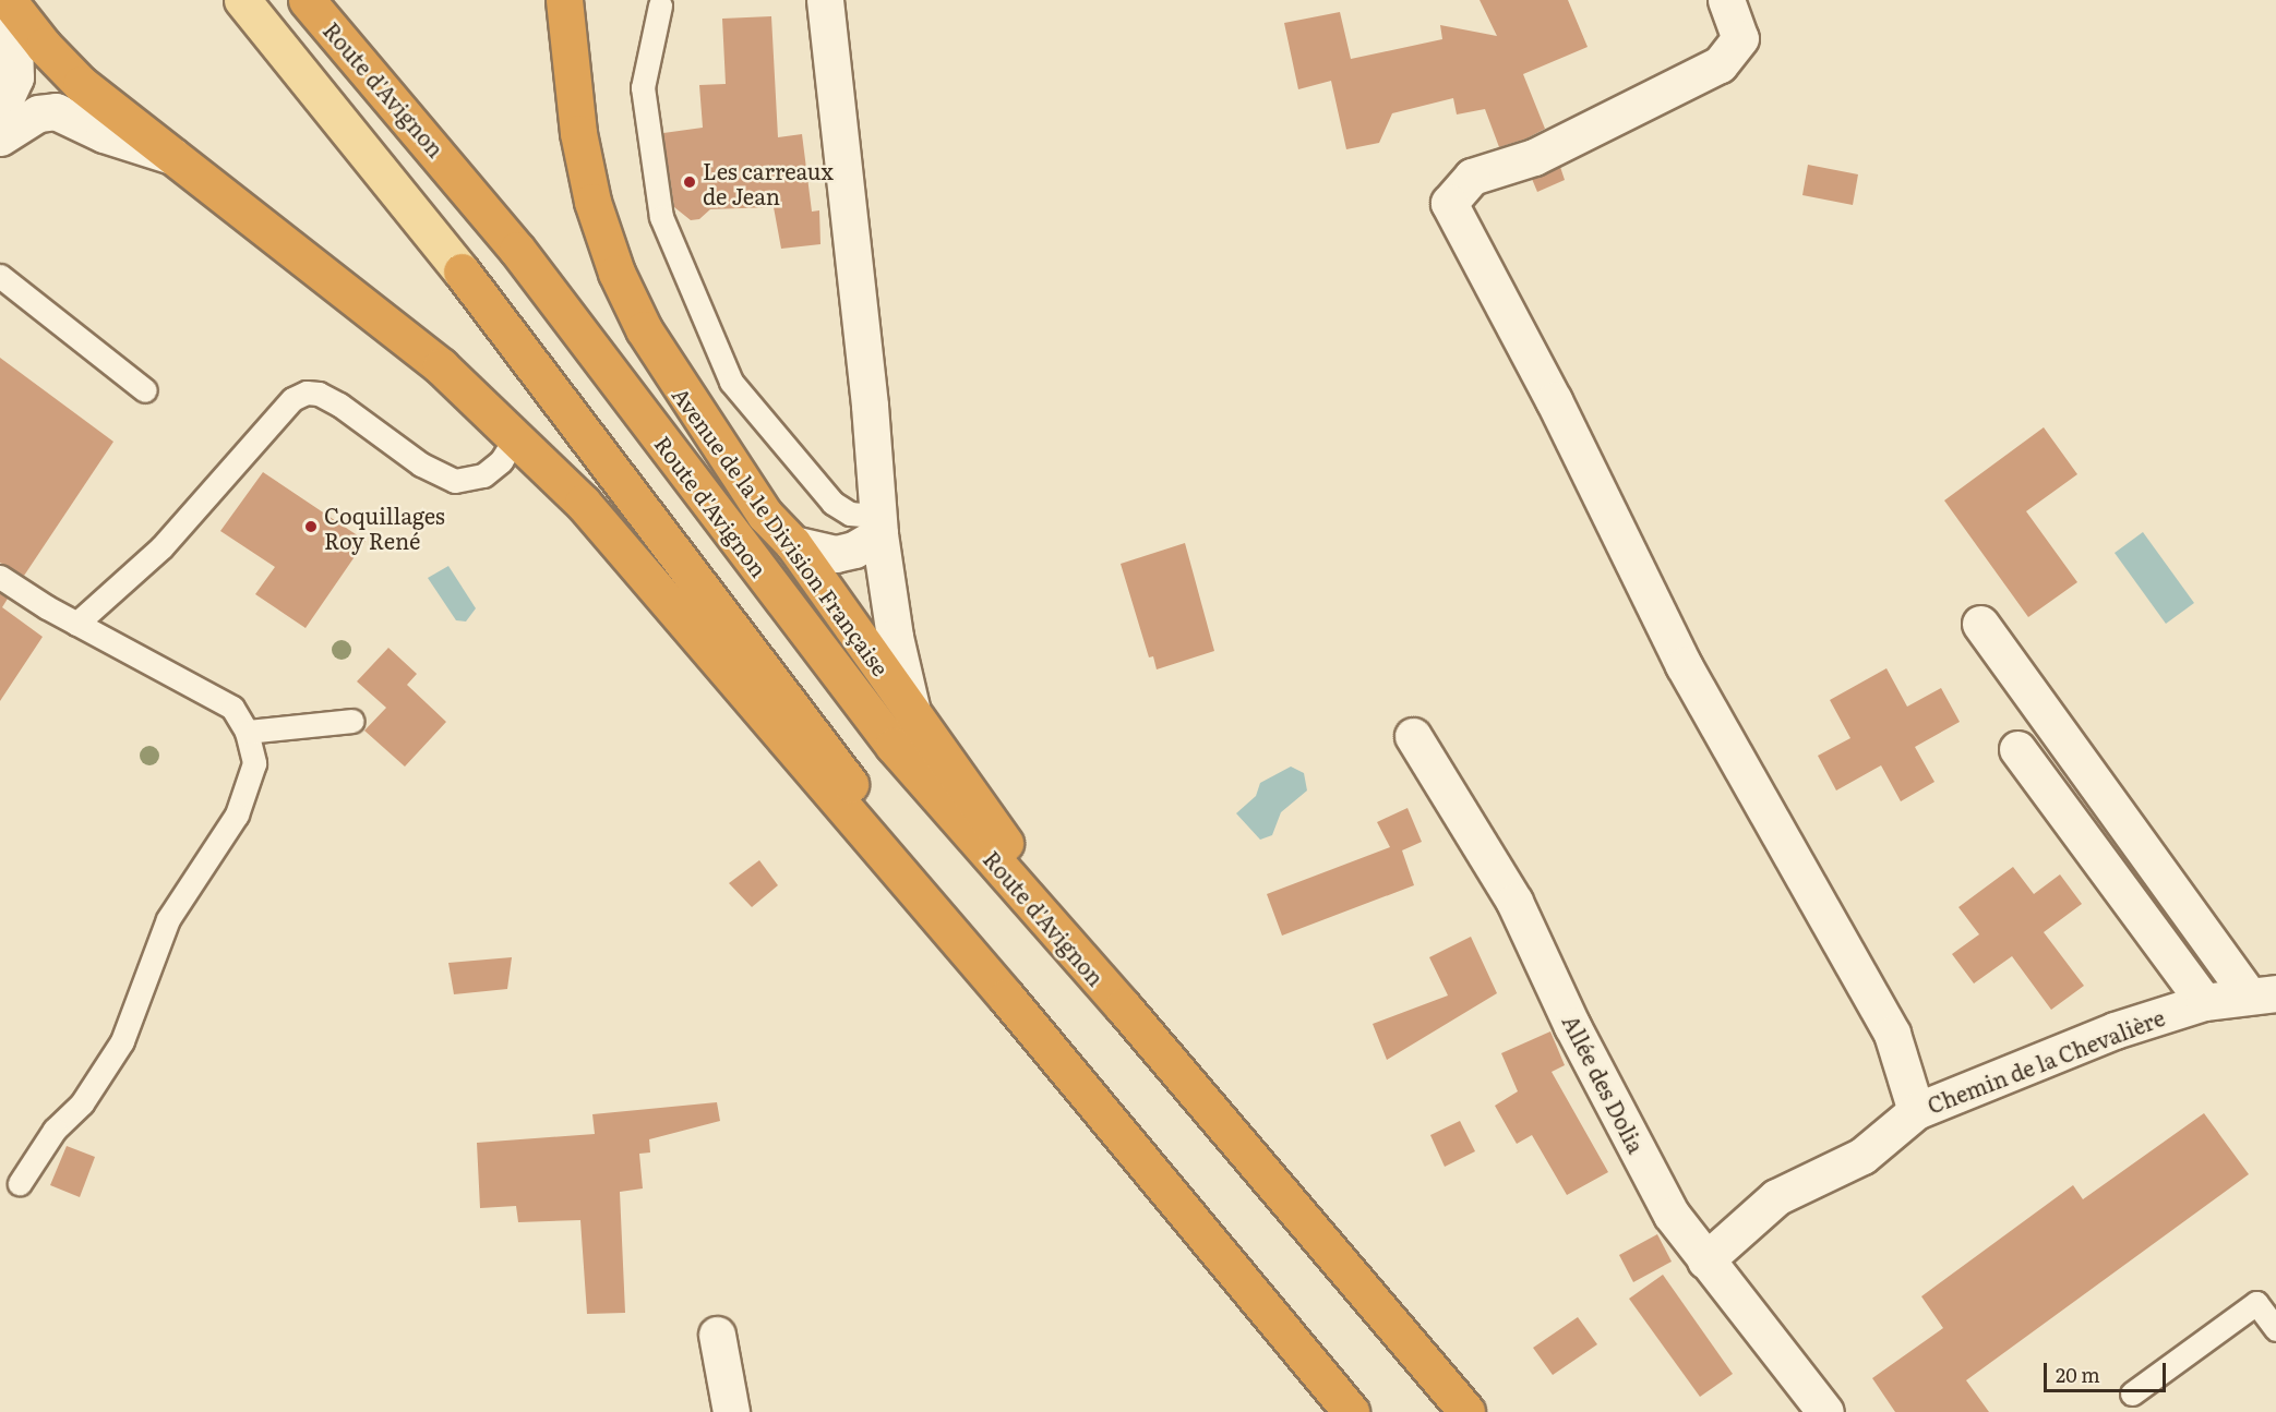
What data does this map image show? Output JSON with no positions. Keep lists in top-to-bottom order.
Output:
{
  "streets": {
    "highway": ["Route d'Avignon", "Avenue de la 1e Division Française"],
    "street": ["Chemin de la Chevalière", "Allée des Dolia"]
  },
  "crossings": [
    ["Route d'Avignon", "Avenue de la 1e Division Française"],
    ["Chemin de la Chevalière", "Allée des Dolia"]
  ],
  "places": ["Les carreaux de Jean", "Coquillages Roy René"],
  "scale_bar": "20 m"
}
